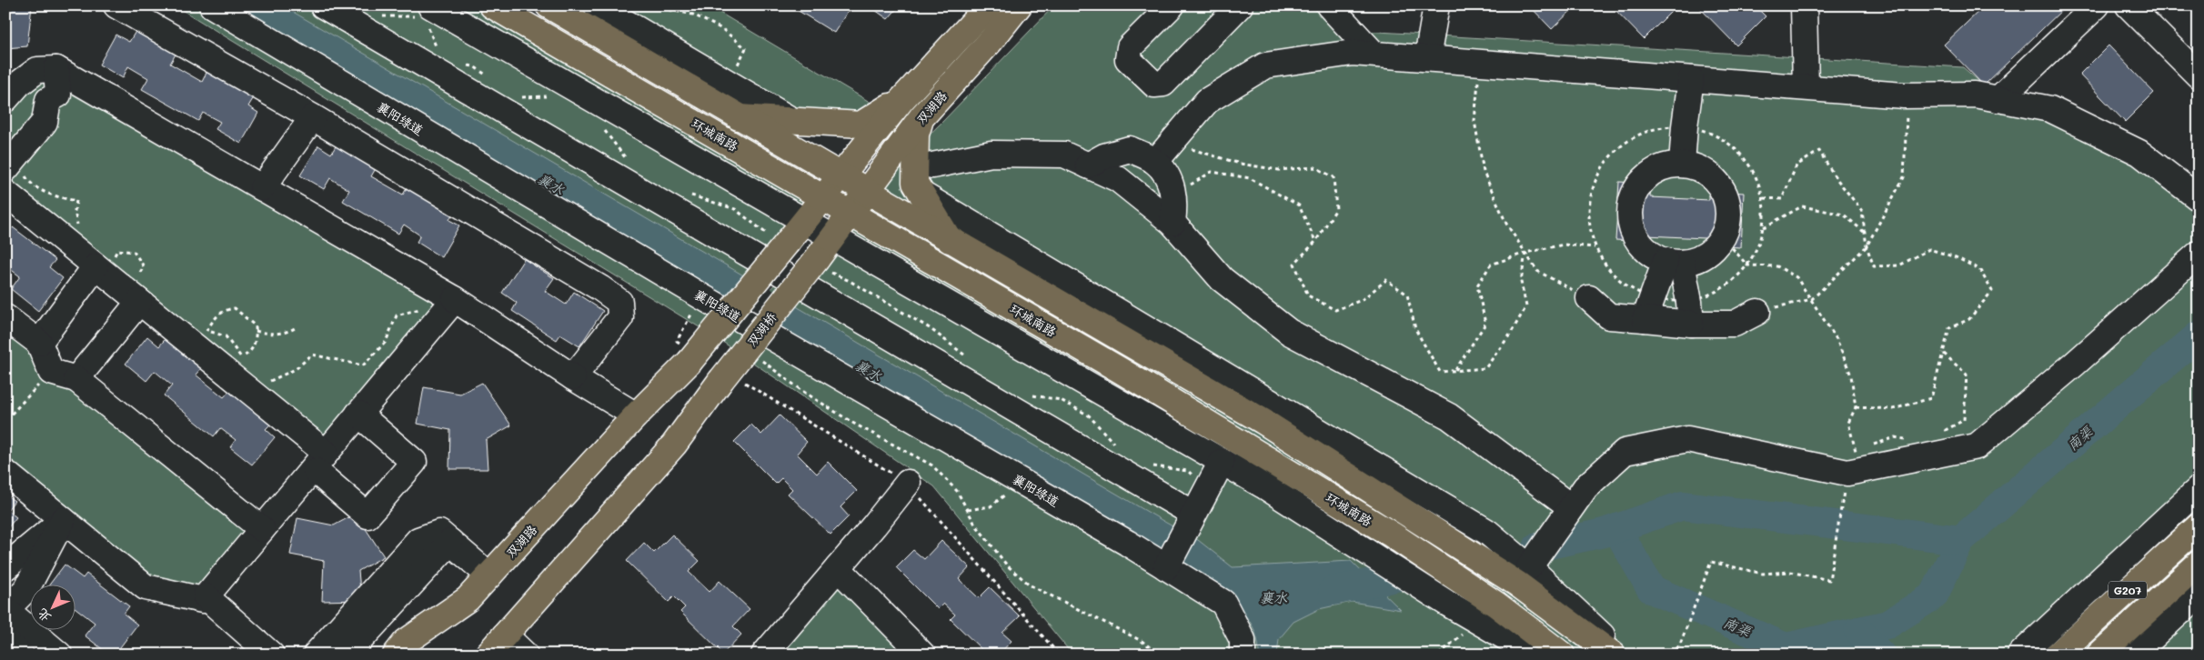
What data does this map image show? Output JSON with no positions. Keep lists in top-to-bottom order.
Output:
{
  "streets": {
    "main road": [
      "双湖路",
      "环城南路",
      "双湖桥",
      "G207"
    ],
    "street": ["襄阳绿道"]
  },
  "crossings": [
    ["双湖路", "环城南路"],
    ["双湖路", "双湖桥"],
    ["环城南路", "双湖桥"]
  ],
  "water": ["襄水", "南渠"],
  "north": "bottom left"
}
